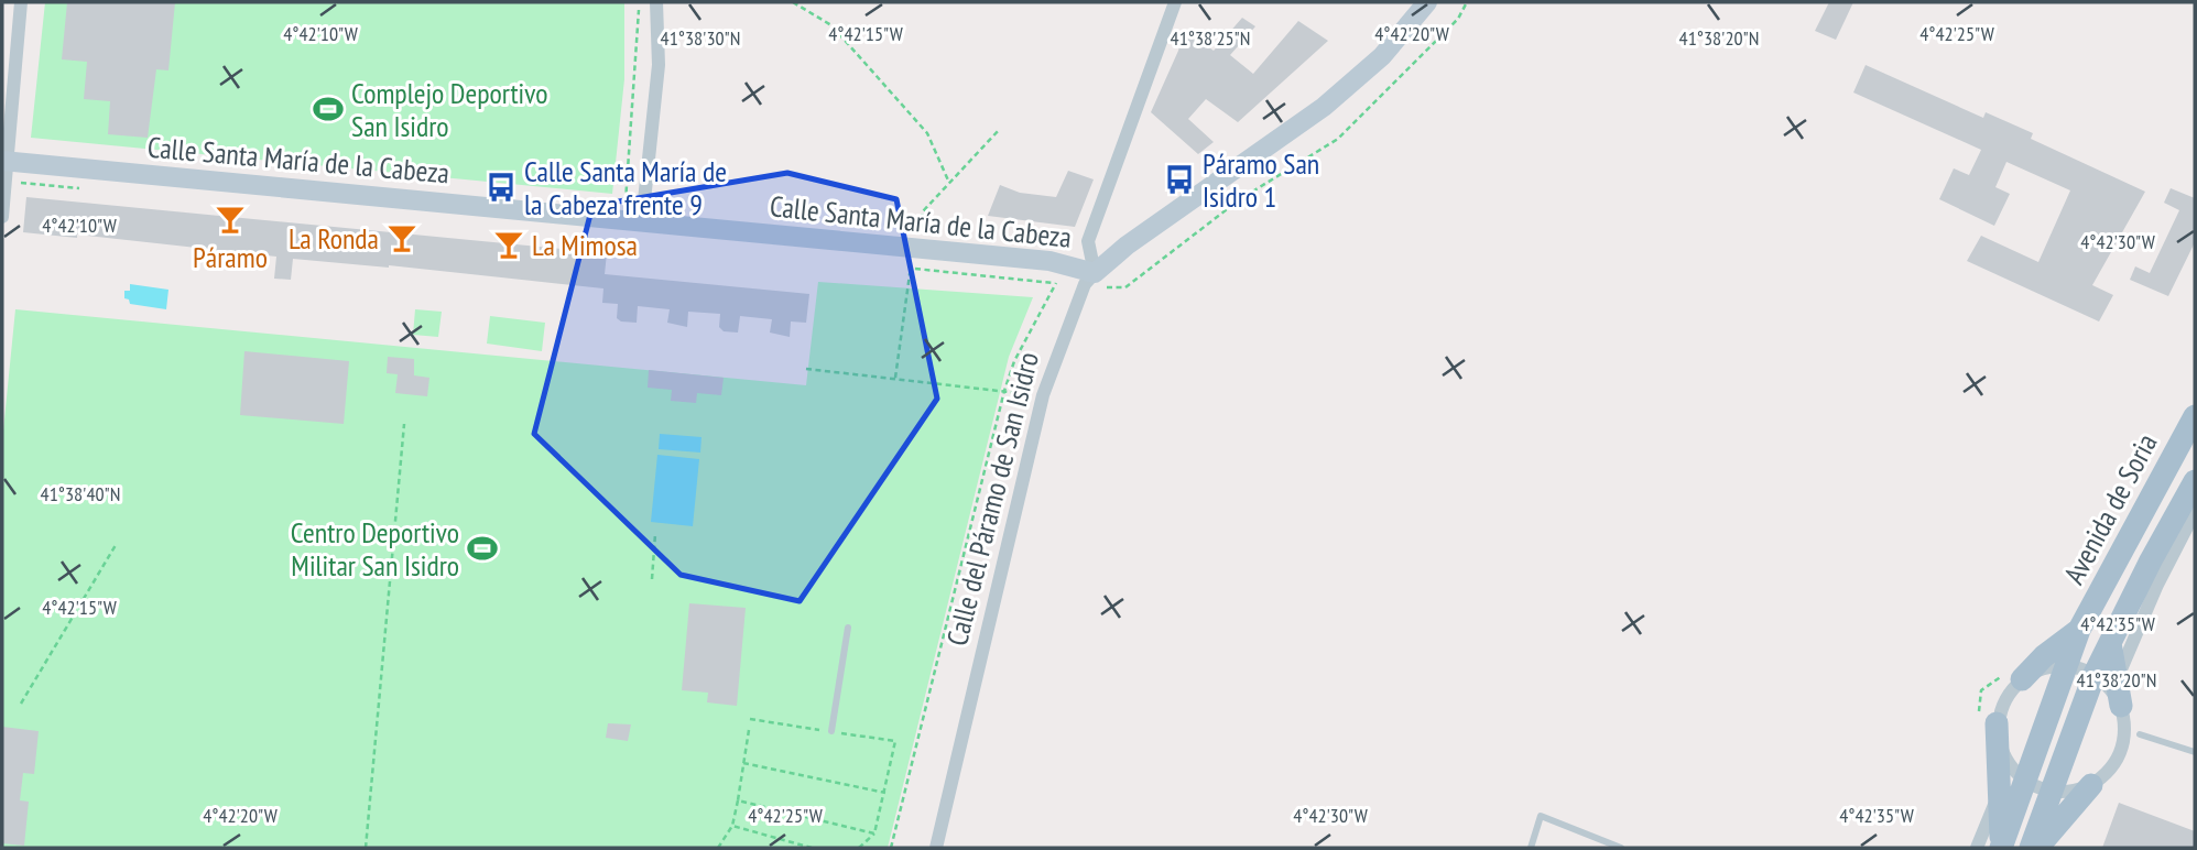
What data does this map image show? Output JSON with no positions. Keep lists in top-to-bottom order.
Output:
{
  "streets": {
    "main road": ["Avenida de Soria"],
    "street": ["Calle Santa María de la Cabeza", "Calle del Páramo de San Isidro"]
  },
  "crossings": [
    ["Calle Santa María de la Cabeza", "Calle del Páramo de San Isidro"]
  ],
  "places": {
    "sports": ["Complejo Deportivo San Isidro", "Centro Deportivo Militar San Isidro"],
    "bus stop": ["Páramo San Isidro 1", "Calle Santa María de la Cabeza frente 9"],
    "bar": ["Páramo", "La Ronda", "La Mimosa"]
  },
  "coordinates": [
    "4°42'10\"W",
    "4°42'15\"W",
    "4°42'25\"W",
    "4°42'20\"W",
    "41°38'30\"N",
    "41°38'25\"N",
    "41°38'20\"N",
    "4°42'30\"W",
    "41°38'40\"N",
    "4°42'35\"W"
  ]
}
